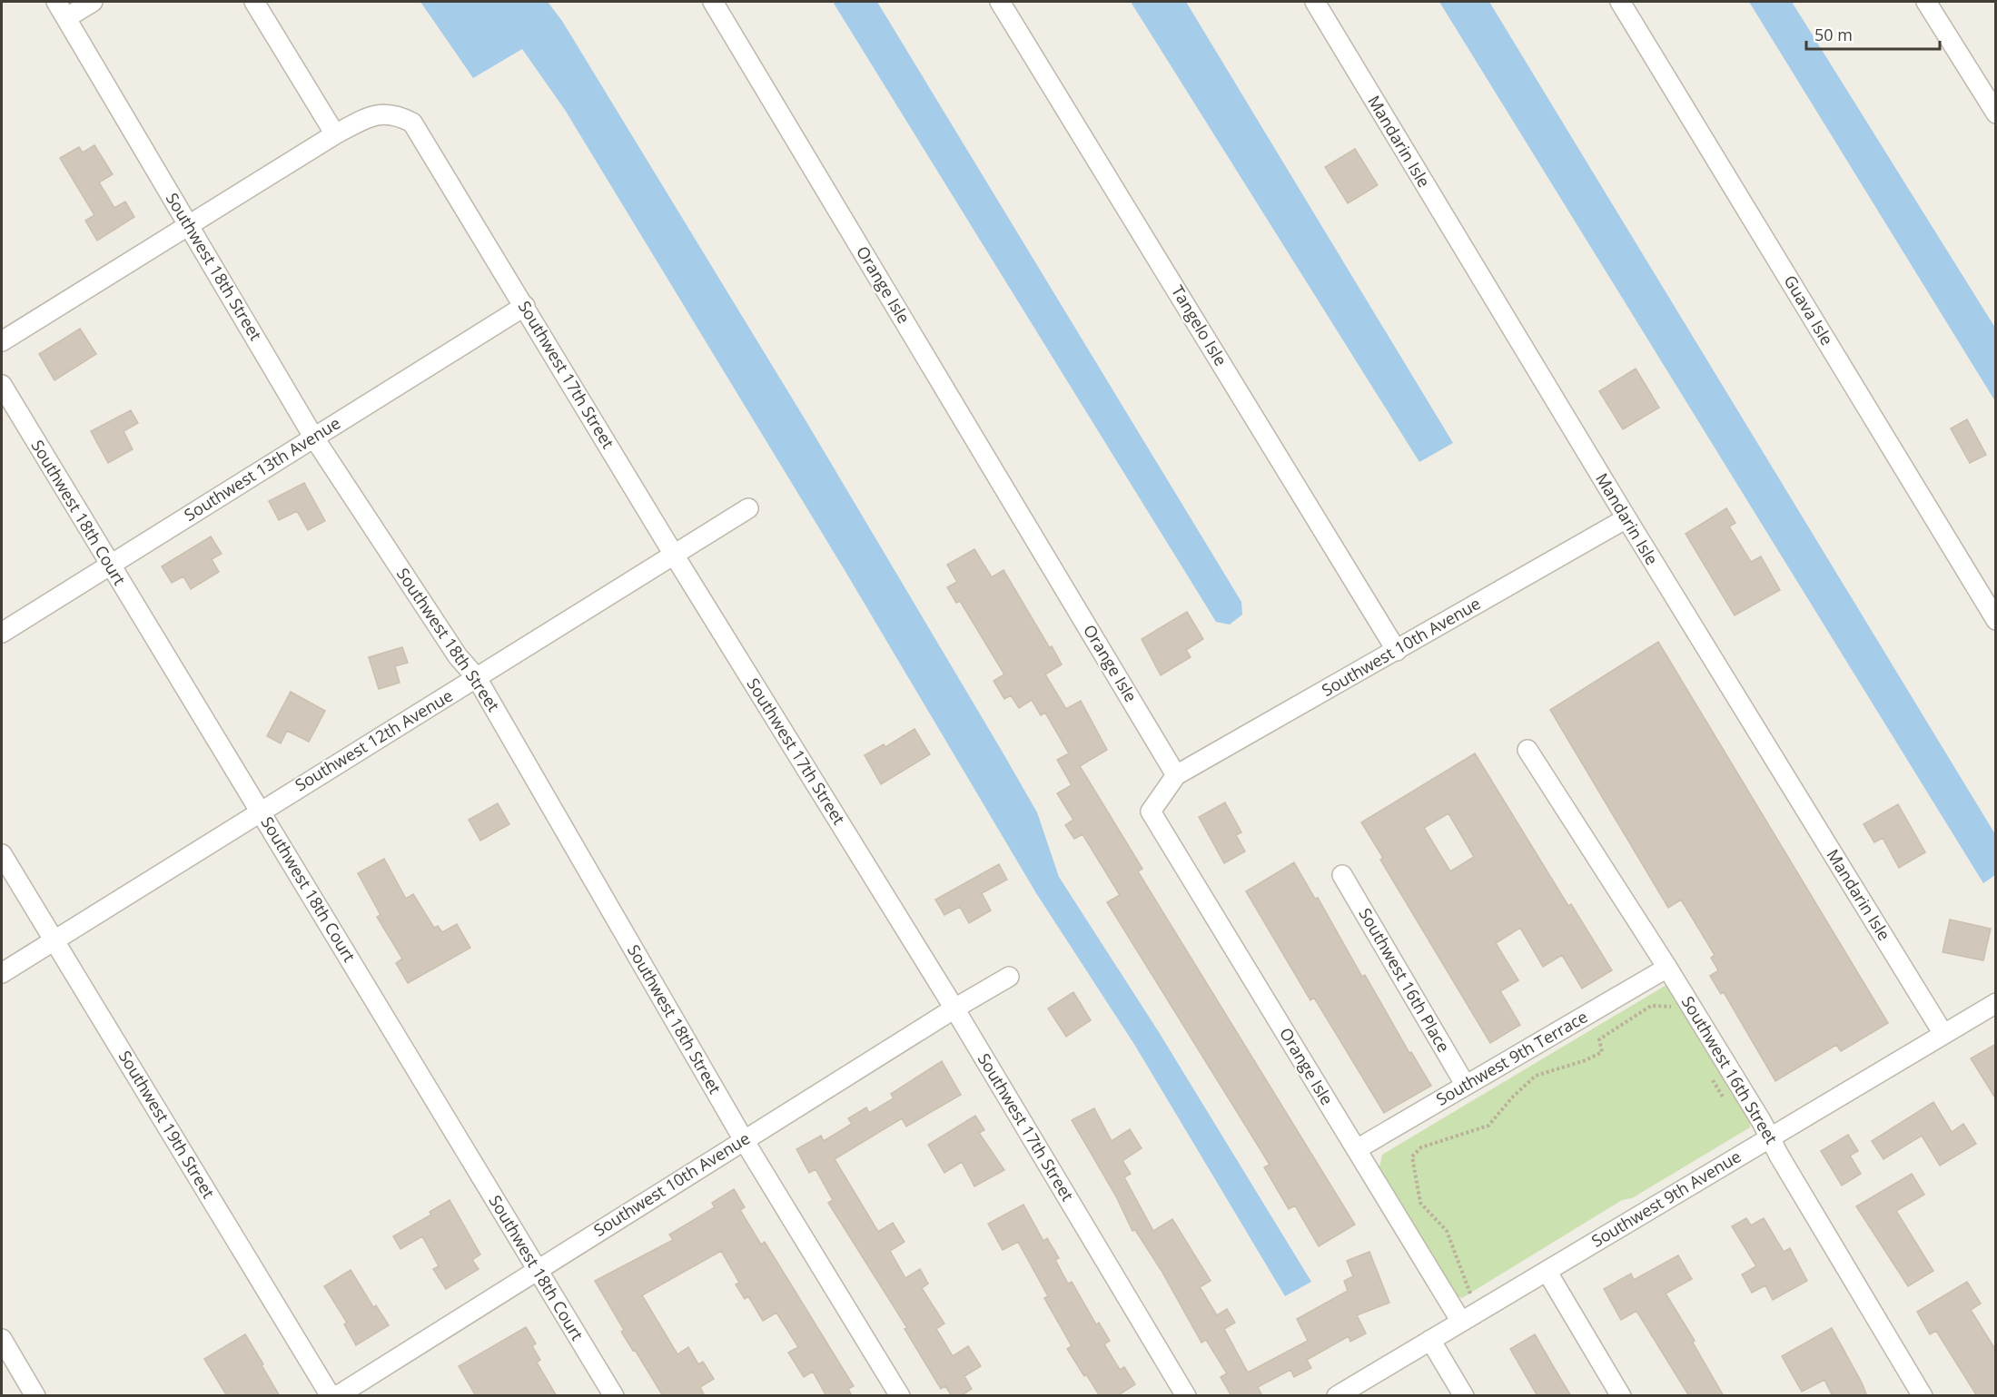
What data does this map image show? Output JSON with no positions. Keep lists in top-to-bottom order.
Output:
{
  "streets": {
    "street": [
      "Mandarin Isle",
      "Southwest 18th Street",
      "Orange Isle",
      "Guava Isle",
      "Tangelo Isle",
      "Southwest 17th Street",
      "Southwest 13th Avenue",
      "Southwest 18th Court",
      "Southwest 10th Avenue",
      "Southwest 12th Avenue",
      "Southwest 16th Place",
      "Southwest 9th Terrace",
      "Southwest 16th Street",
      "Southwest 19th Street",
      "Southwest 9th Avenue"
    ]
  },
  "crossings": [
    ["Mandarin Isle", "Southwest 10th Avenue"],
    ["Mandarin Isle", "Southwest 9th Avenue"],
    ["Southwest 18th Street", "Southwest 13th Avenue"],
    ["Southwest 18th Street", "Southwest 10th Avenue"],
    ["Southwest 18th Street", "Southwest 12th Avenue"],
    ["Orange Isle", "Southwest 10th Avenue"],
    ["Orange Isle", "Southwest 9th Terrace"],
    ["Orange Isle", "Southwest 9th Avenue"],
    ["Tangelo Isle", "Southwest 10th Avenue"],
    ["Southwest 17th Street", "Southwest 13th Avenue"],
    ["Southwest 17th Street", "Southwest 10th Avenue"],
    ["Southwest 17th Street", "Southwest 12th Avenue"],
    ["Southwest 13th Avenue", "Southwest 18th Court"],
    ["Southwest 18th Court", "Southwest 10th Avenue"],
    ["Southwest 18th Court", "Southwest 12th Avenue"],
    ["Southwest 12th Avenue", "Southwest 19th Street"],
    ["Southwest 16th Place", "Southwest 9th Terrace"],
    ["Southwest 9th Terrace", "Southwest 16th Street"],
    ["Southwest 16th Street", "Southwest 9th Avenue"]
  ],
  "scale_bar": "50 m"
}
